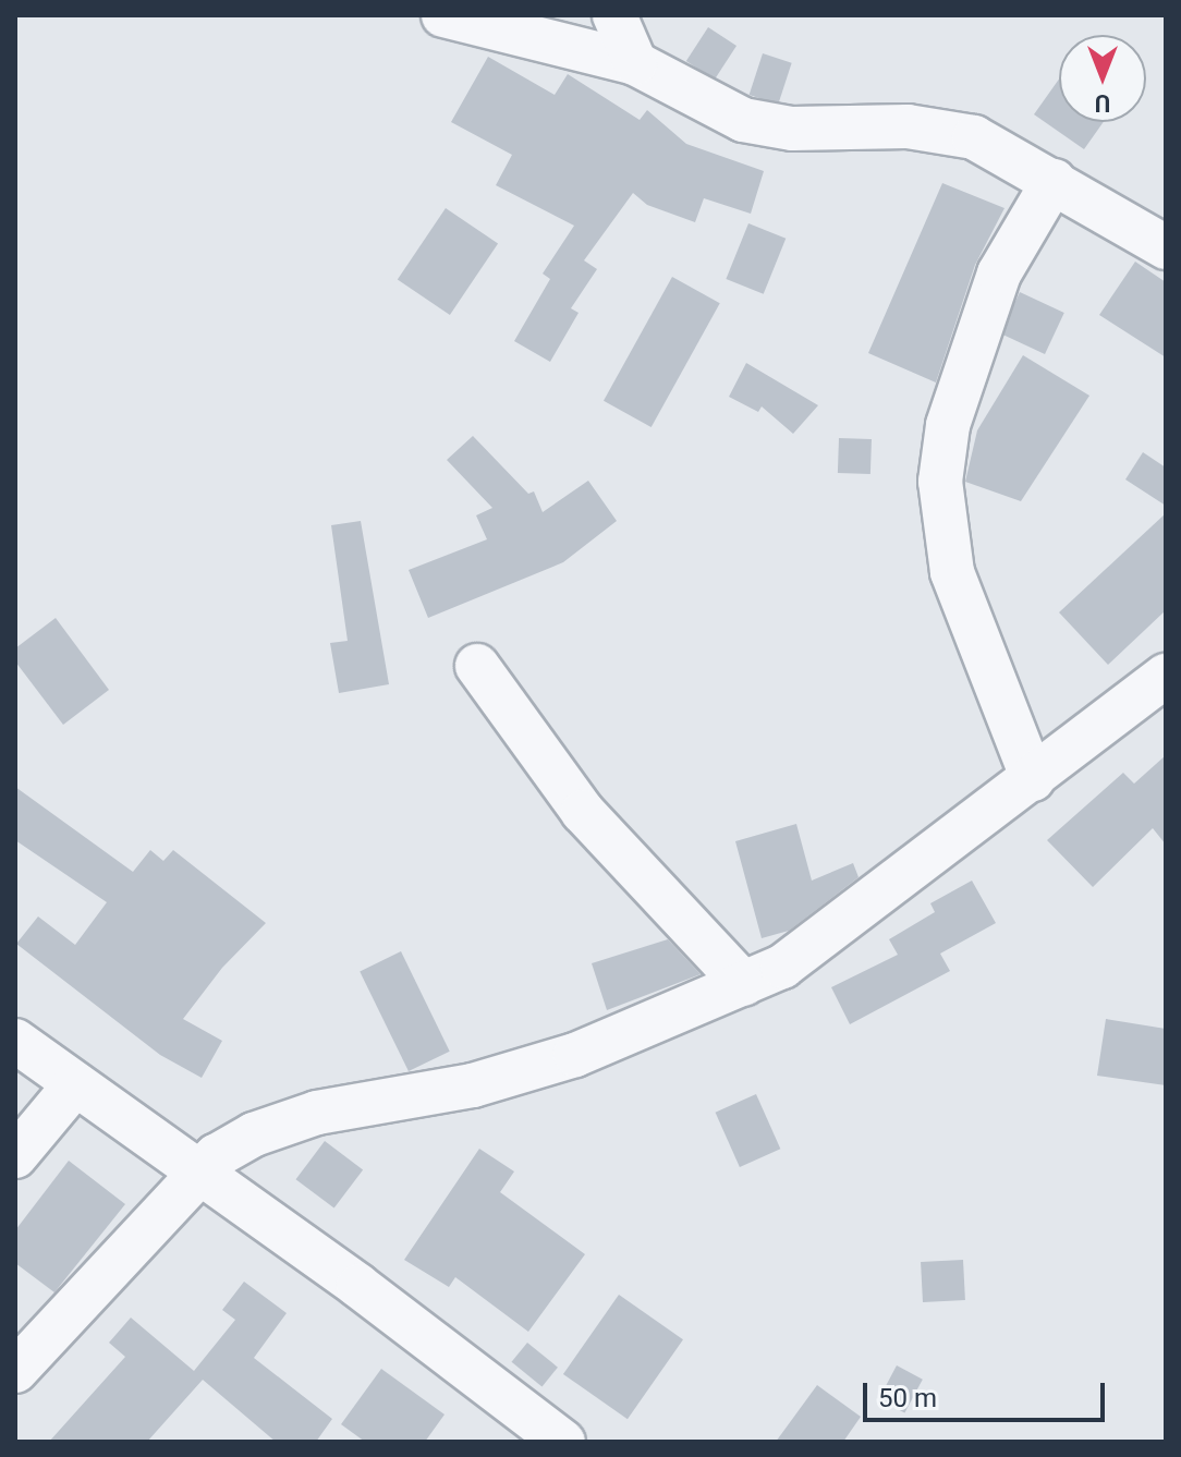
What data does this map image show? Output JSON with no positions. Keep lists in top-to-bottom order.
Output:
{
  "scale_bar": "50 m",
  "north": "bottom"
}
